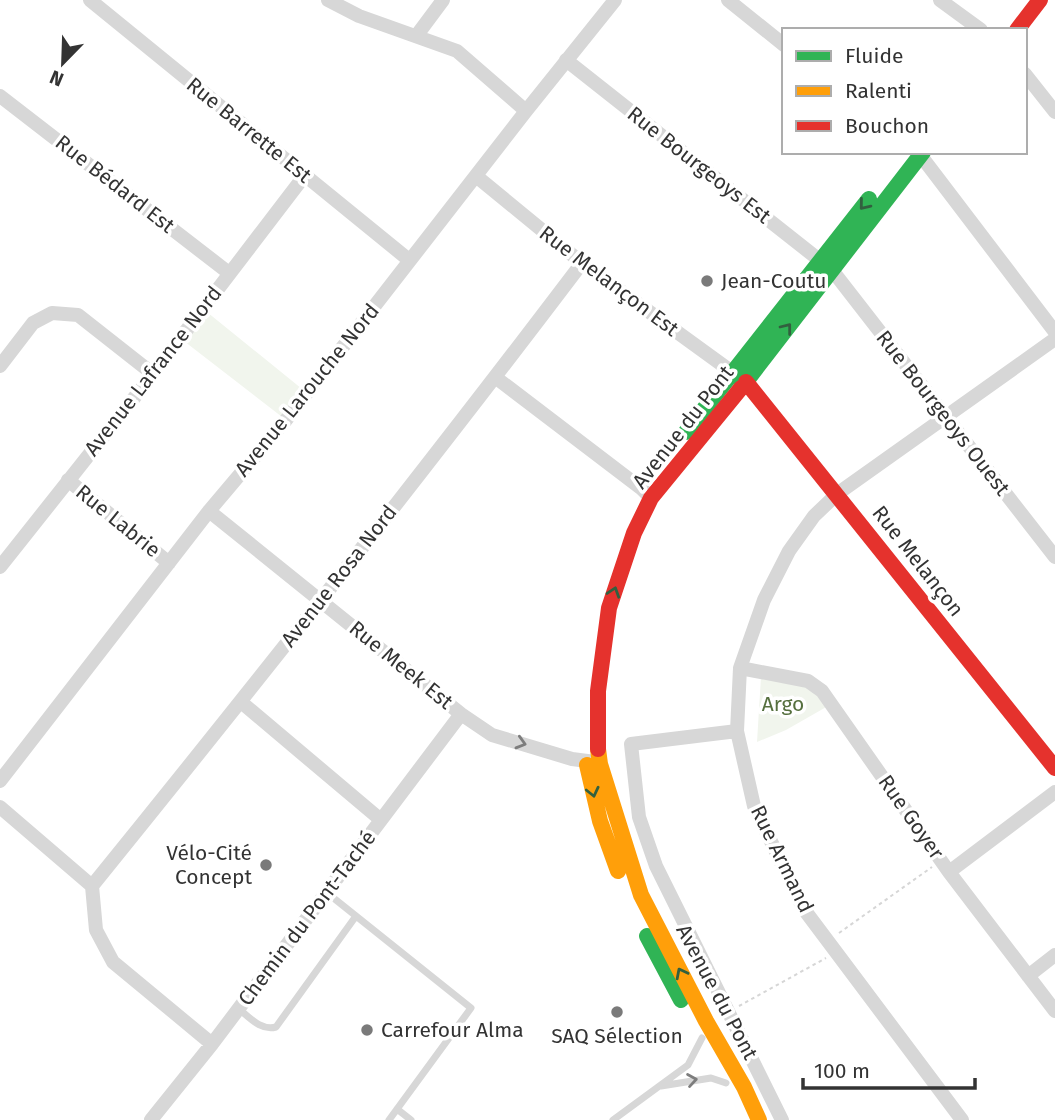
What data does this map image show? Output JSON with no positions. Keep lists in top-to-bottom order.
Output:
{
  "streets": {
    "main road": ["Avenue du Pont", "Rue Melançon"],
    "street": [
      "Rue Barrette Est",
      "Rue Bourgeoys Est",
      "Rue Bédard Est",
      "Rue Melançon Est",
      "Avenue Lafrance Nord",
      "Avenue Larouche Nord",
      "Rue Bourgeoys Ouest",
      "Rue Labrie",
      "Avenue Rosa Nord",
      "Rue Meek Est",
      "Rue Goyer",
      "Rue Armand",
      "Chemin du Pont-Taché"
    ]
  },
  "crossings": [
    ["Rue Barrette Est", "Avenue Lafrance Nord"],
    ["Rue Barrette Est", "Avenue Larouche Nord"],
    ["Rue Bourgeoys Est", "Avenue Larouche Nord"],
    ["Rue Bourgeoys Est", "Rue Bourgeoys Ouest"],
    ["Rue Bourgeoys Est", "Avenue du Pont"],
    ["Rue Bédard Est", "Avenue Lafrance Nord"],
    ["Rue Melançon Est", "Avenue Larouche Nord"],
    ["Rue Melançon Est", "Avenue du Pont"],
    ["Rue Melançon Est", "Rue Melançon"],
    ["Rue Melançon Est", "Avenue Rosa Nord"],
    ["Avenue Lafrance Nord", "Rue Labrie"],
    ["Avenue Larouche Nord", "Rue Labrie"],
    ["Avenue Larouche Nord", "Rue Meek Est"],
    ["Rue Bourgeoys Ouest", "Avenue du Pont"],
    ["Rue Bourgeoys Ouest", "Rue Armand"],
    ["Avenue du Pont", "Rue Melançon"],
    ["Avenue du Pont", "Rue Meek Est"],
    ["Rue Melançon", "Rue Armand"],
    ["Avenue Rosa Nord", "Rue Meek Est"],
    ["Rue Meek Est", "Chemin du Pont-Taché"],
    ["Rue Goyer", "Rue Armand"]
  ],
  "parks": ["Argo"],
  "places": [
    "Jean-Coutu",
    "Vélo-Cité Concept",
    "SAQ Sélection",
    "Carrefour Alma"
  ],
  "legend": ["Fluide", "Ralenti", "Bouchon"],
  "scale_bar": "100 m",
  "north": "bottom left"
}
